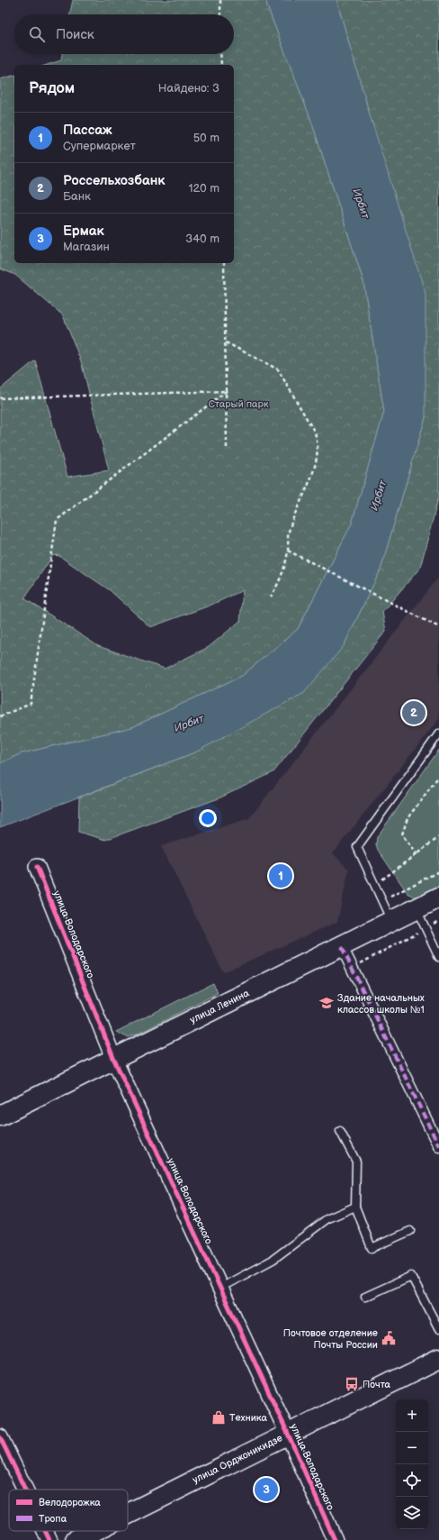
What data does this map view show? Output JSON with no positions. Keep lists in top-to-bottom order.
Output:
{
  "streets": {
    "main road": ["улица Ленина", "улица Орджоникидзе"],
    "street": ["улица Володарского"]
  },
  "crossings": [
    ["улица Володарского", "улица Ленина"],
    ["улица Володарского", "улица Орджоникидзе"]
  ],
  "water": ["Ирбит"],
  "parks": ["Старый парк"],
  "places": {
    "school or university": ["Здание начальных классов школы №1"],
    "public building": ["Почтовое отделение Почты России"],
    "bus stop": ["Почта"],
    "shop": ["Техника"]
  },
  "legend": ["Велодорожка", "Тропа"],
  "page": {
    "search": "Поиск",
    "heading": ["Рядом", "Найдено: 3"],
    "list": [
      {
        "mark": "1",
        "name": "Пассаж",
        "note": "Супермаркет",
        "value": "50 m"
      },
      {
        "mark": "2",
        "name": "Россельхозбанк",
        "note": "Банк",
        "value": "120 m"
      },
      {
        "mark": "3",
        "name": "Ермак",
        "note": "Магазин",
        "value": "340 m"
      }
    ],
    "pins": ["2", "1", "3"],
    "map_buttons": ["+", "−"]
  }
}
